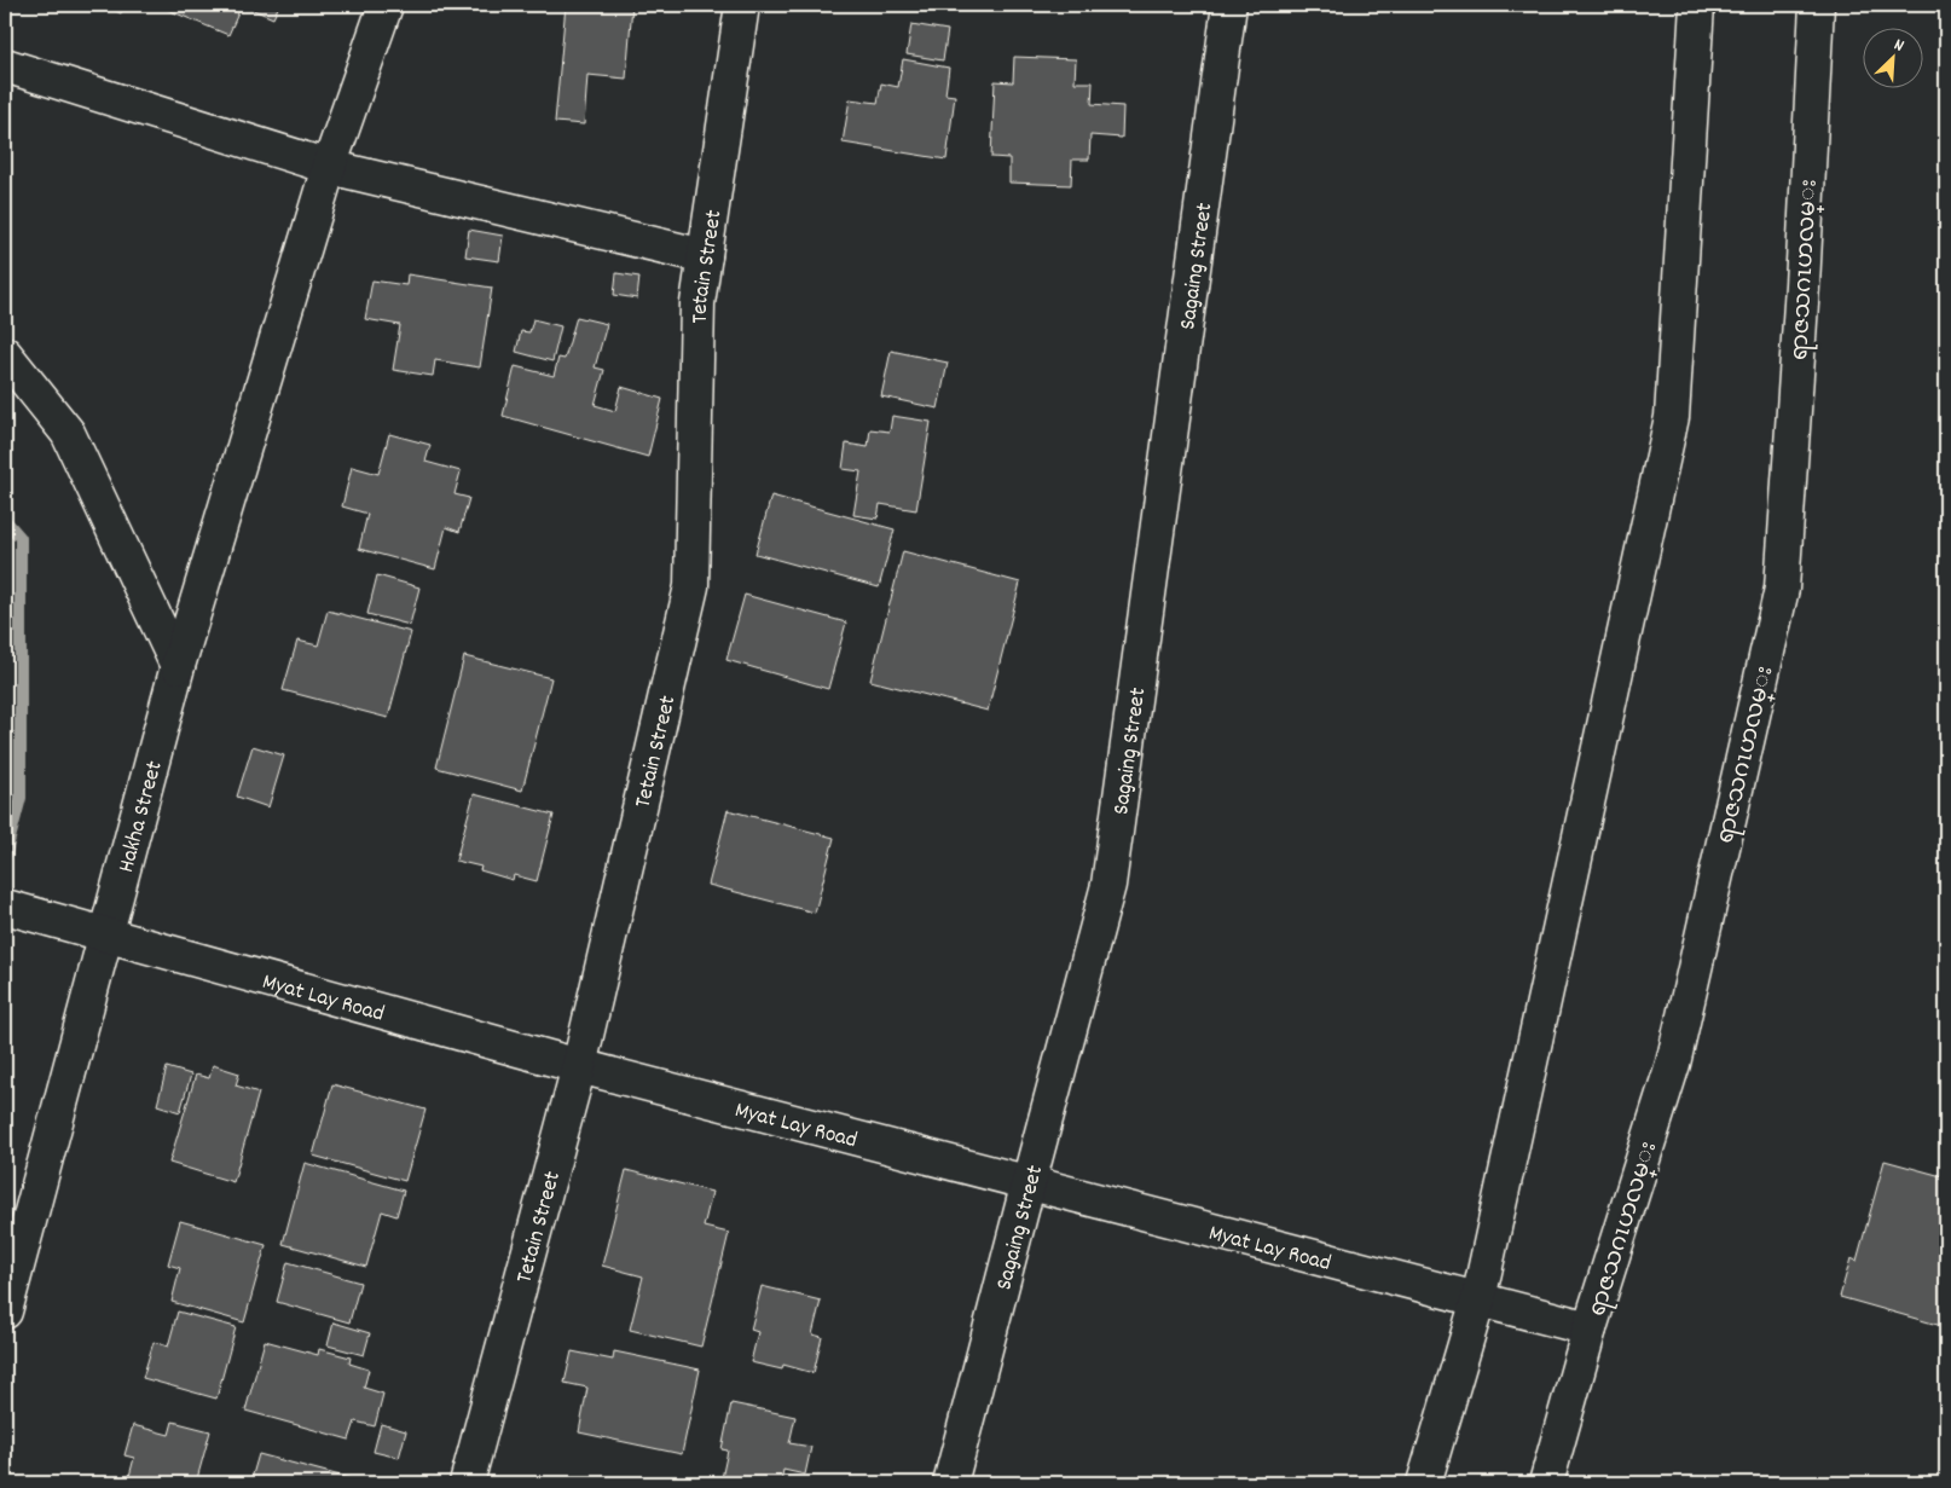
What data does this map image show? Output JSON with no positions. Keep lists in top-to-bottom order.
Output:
{
  "streets": {
    "street": [
      "Sagaing Street",
      "Tetain Street",
      "ရာဇသဂၤဟလမ္း",
      "Hakha Street",
      "Myat Lay Road"
    ]
  },
  "crossings": [
    ["Sagaing Street", "Myat Lay Road"],
    ["Tetain Street", "Myat Lay Road"],
    ["ရာဇသဂၤဟလမ္း", "Myat Lay Road"],
    ["Hakha Street", "Myat Lay Road"]
  ],
  "north": "top right"
}
